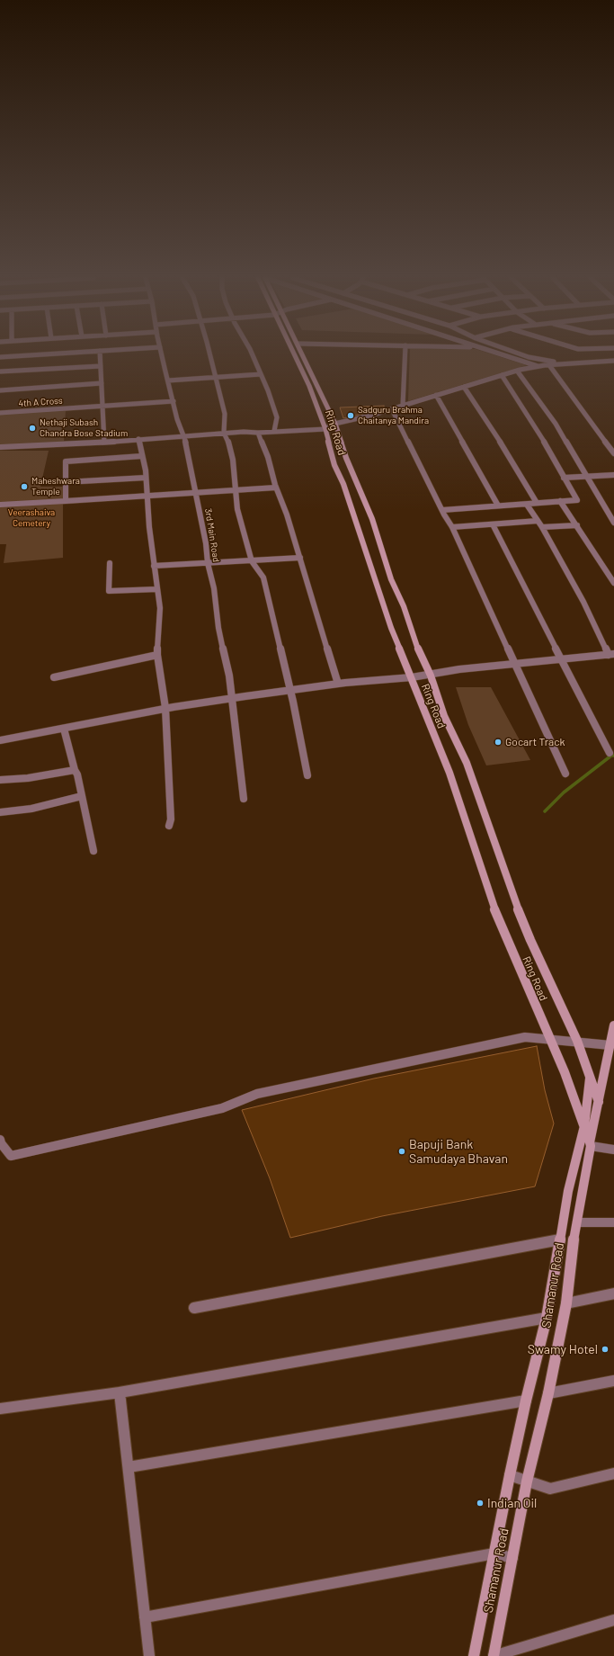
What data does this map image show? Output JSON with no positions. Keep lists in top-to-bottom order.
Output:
{
  "streets": {
    "main road": ["Ring Road", "Shamanur Road"],
    "street": ["4th A Cross", "3rd Main Road"]
  },
  "crossings": [
    ["4th A Cross", "3rd Main Road"],
    ["Ring Road", "Shamanur Road"]
  ],
  "parks": ["Veerashaiva Cemetery"],
  "places": [
    "Sadguru Brahma Chaitanya Mandira",
    "Nethaji Subash Chandra Bose Stadium",
    "Maheshwara Temple",
    "Gocart Track",
    "Bapuji Bank Samudaya Bhavan",
    "Swamy Hotel",
    "Indian Oil"
  ]
}
